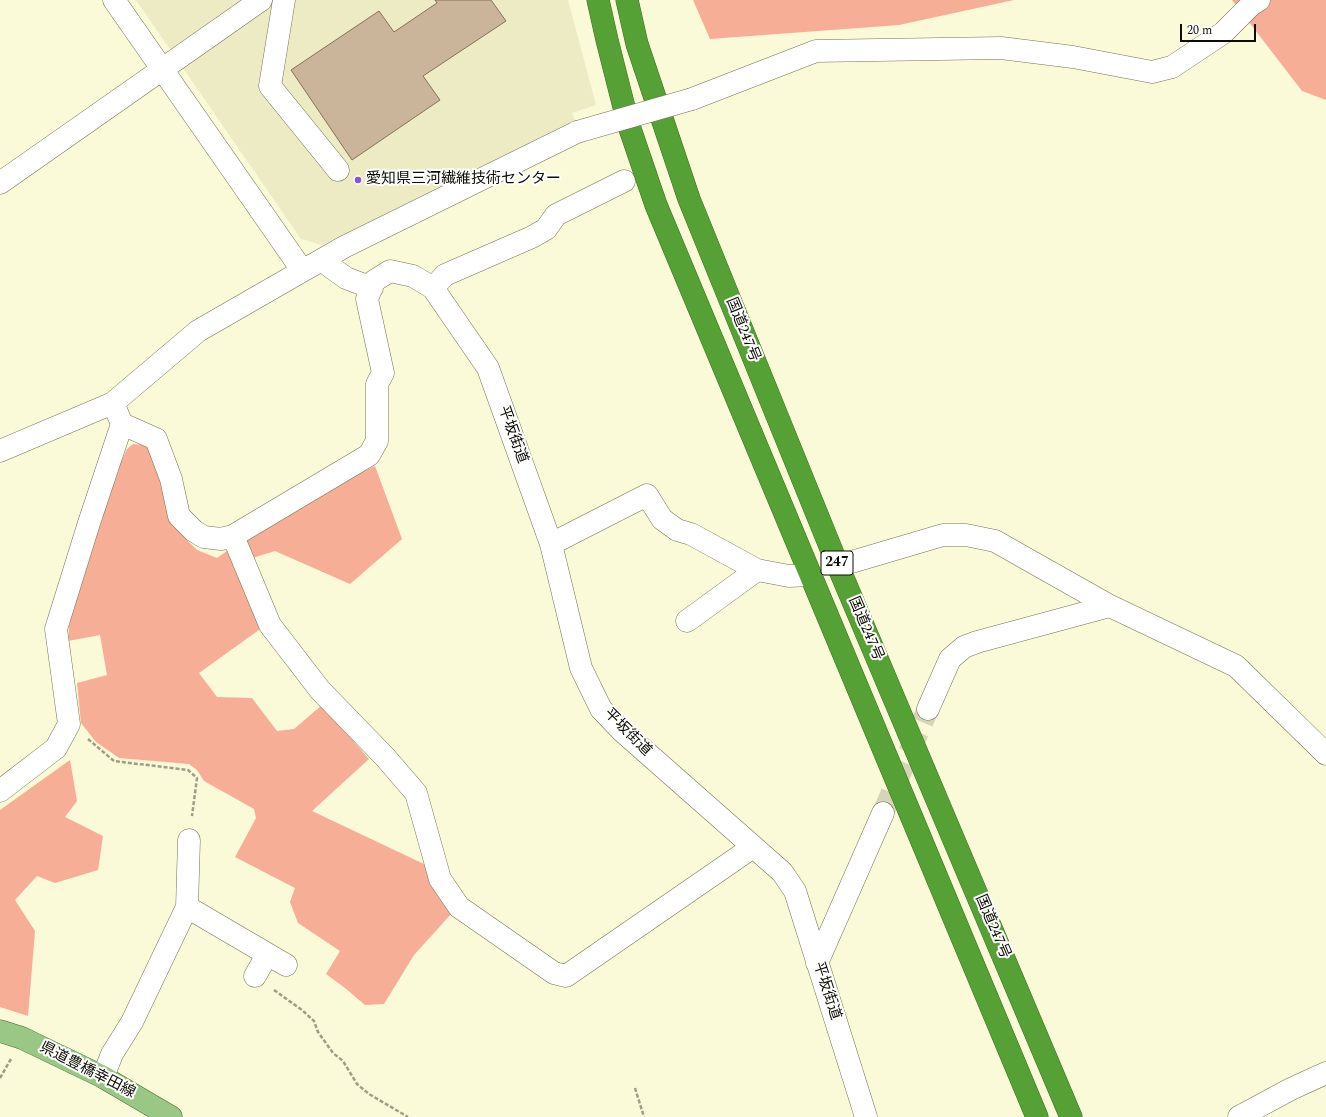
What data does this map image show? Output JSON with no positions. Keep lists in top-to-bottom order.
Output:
{
  "streets": {
    "highway": ["国道247号", "247"],
    "main road": ["県道豊橋幸田線"],
    "street": ["平坂街道"]
  },
  "places": ["愛知県三河繊維技術センター"],
  "scale_bar": "20 m"
}
